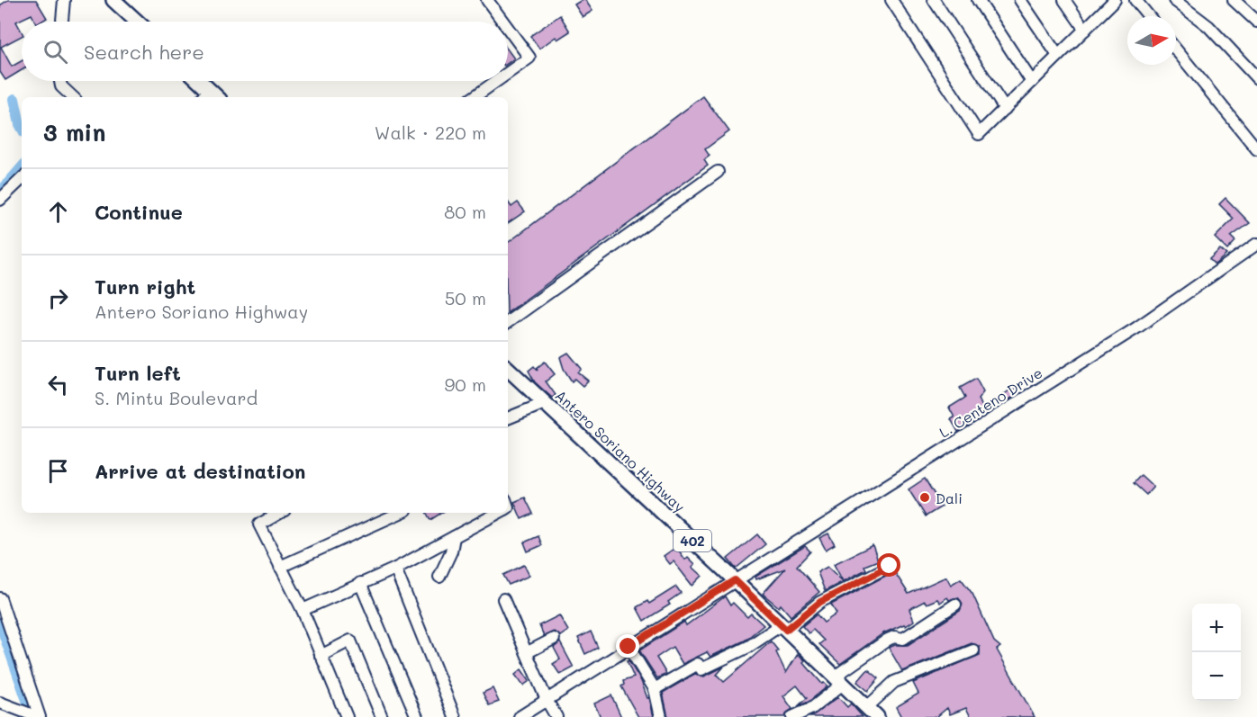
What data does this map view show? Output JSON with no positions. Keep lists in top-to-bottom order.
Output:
{
  "streets": {
    "main road": ["Antero Soriano Highway", "402"],
    "street": ["L. Centeno Drive"]
  },
  "crossings": [
    ["L. Centeno Drive", "Antero Soriano Highway"]
  ],
  "places": ["Dali"],
  "north": "right",
  "page": {
    "search": "Search here",
    "heading": ["3 min", "Walk · 220 m"],
    "list": [
      ["Continue", "80 m"],
      ["Turn right", "Antero Soriano Highway", "50 m"],
      ["Turn left", "S. Mintu Boulevard", "90 m"],
      "Arrive at destination"
    ],
    "map_buttons": ["+", "−"]
  }
}
